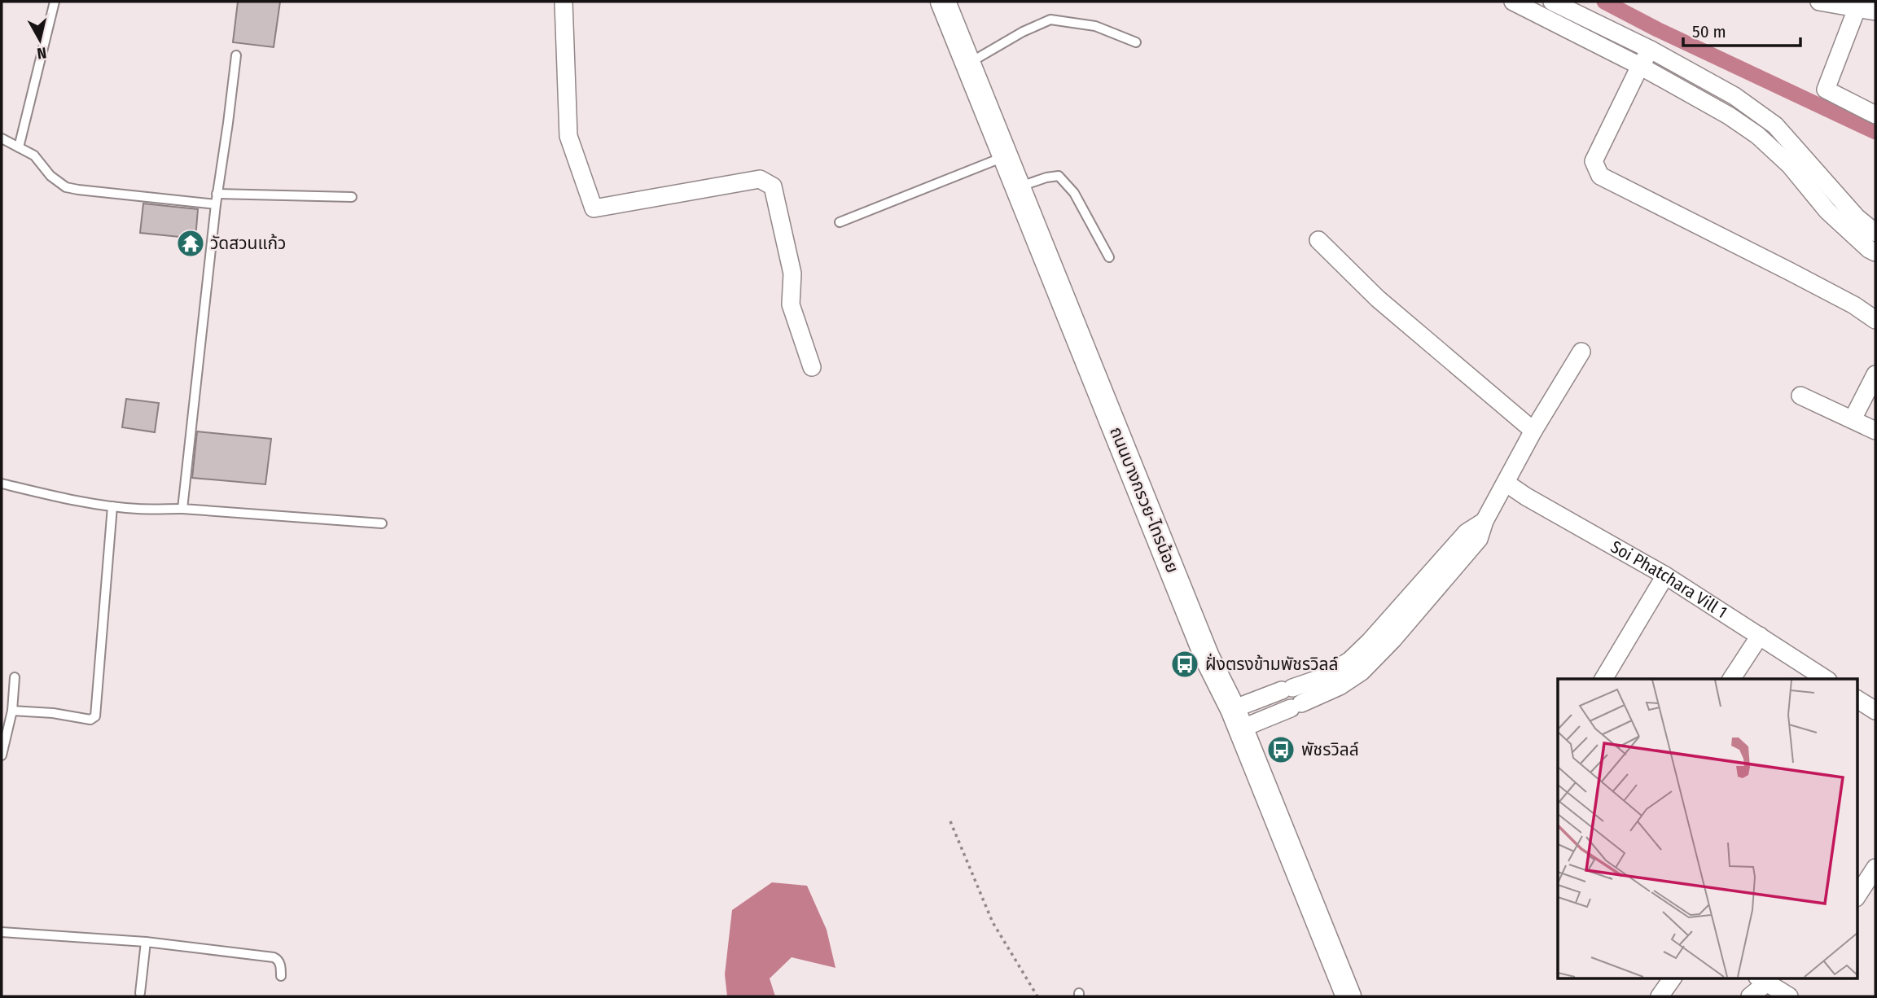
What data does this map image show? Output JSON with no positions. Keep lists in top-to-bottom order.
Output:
{
  "streets": {
    "main road": ["ถนนบางกรวย-ไทรน้อย"],
    "street": ["Soi Phatchara Vill 1"]
  },
  "places": {
    "temple": ["วัดสวนแก้ว"],
    "bus stop": ["ฝั่งตรงข้ามพัชรวิลล์", "พัชรวิลล์"]
  },
  "scale_bar": "50 m",
  "north": "bottom"
}
